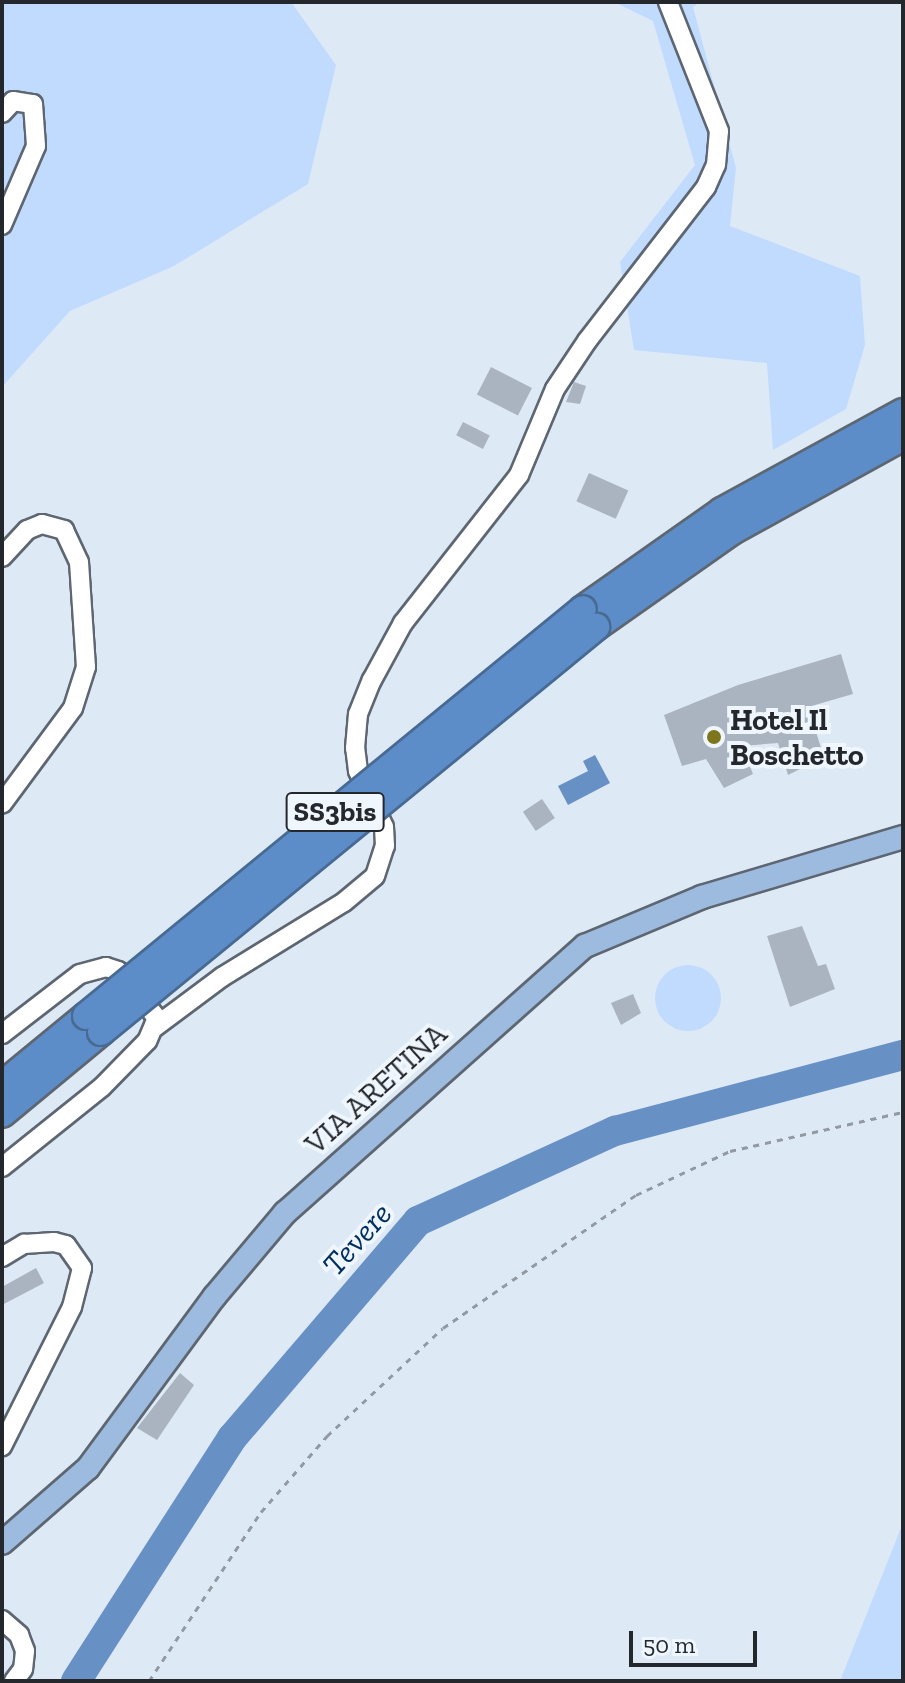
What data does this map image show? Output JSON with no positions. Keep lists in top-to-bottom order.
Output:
{
  "streets": {
    "highway": ["SS3bis"],
    "main road": ["VIA ARETINA"]
  },
  "water": ["Tevere"],
  "places": ["Hotel Il Boschetto"],
  "scale_bar": "50 m"
}
